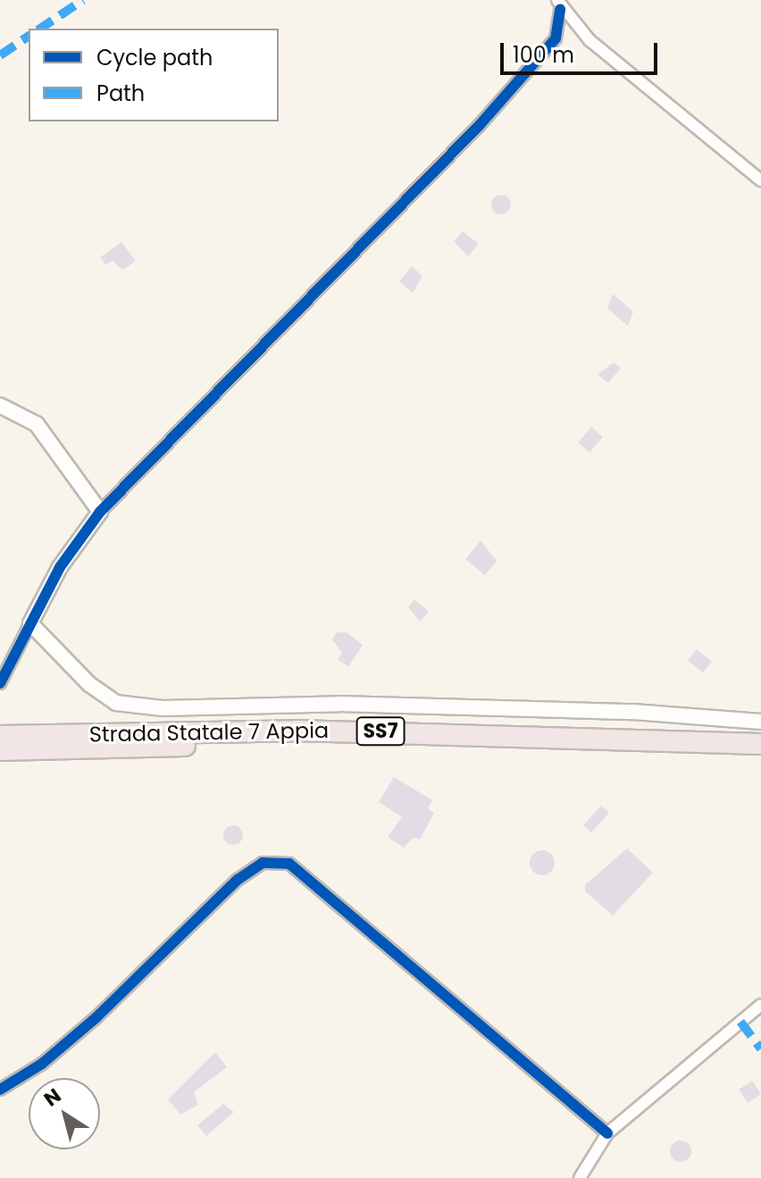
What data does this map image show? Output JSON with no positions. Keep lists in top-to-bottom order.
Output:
{
  "streets": {
    "highway": ["SS7", "Strada Statale 7 Appia"]
  },
  "legend": ["Cycle path", "Path"],
  "scale_bar": "100 m",
  "north": "top left"
}
